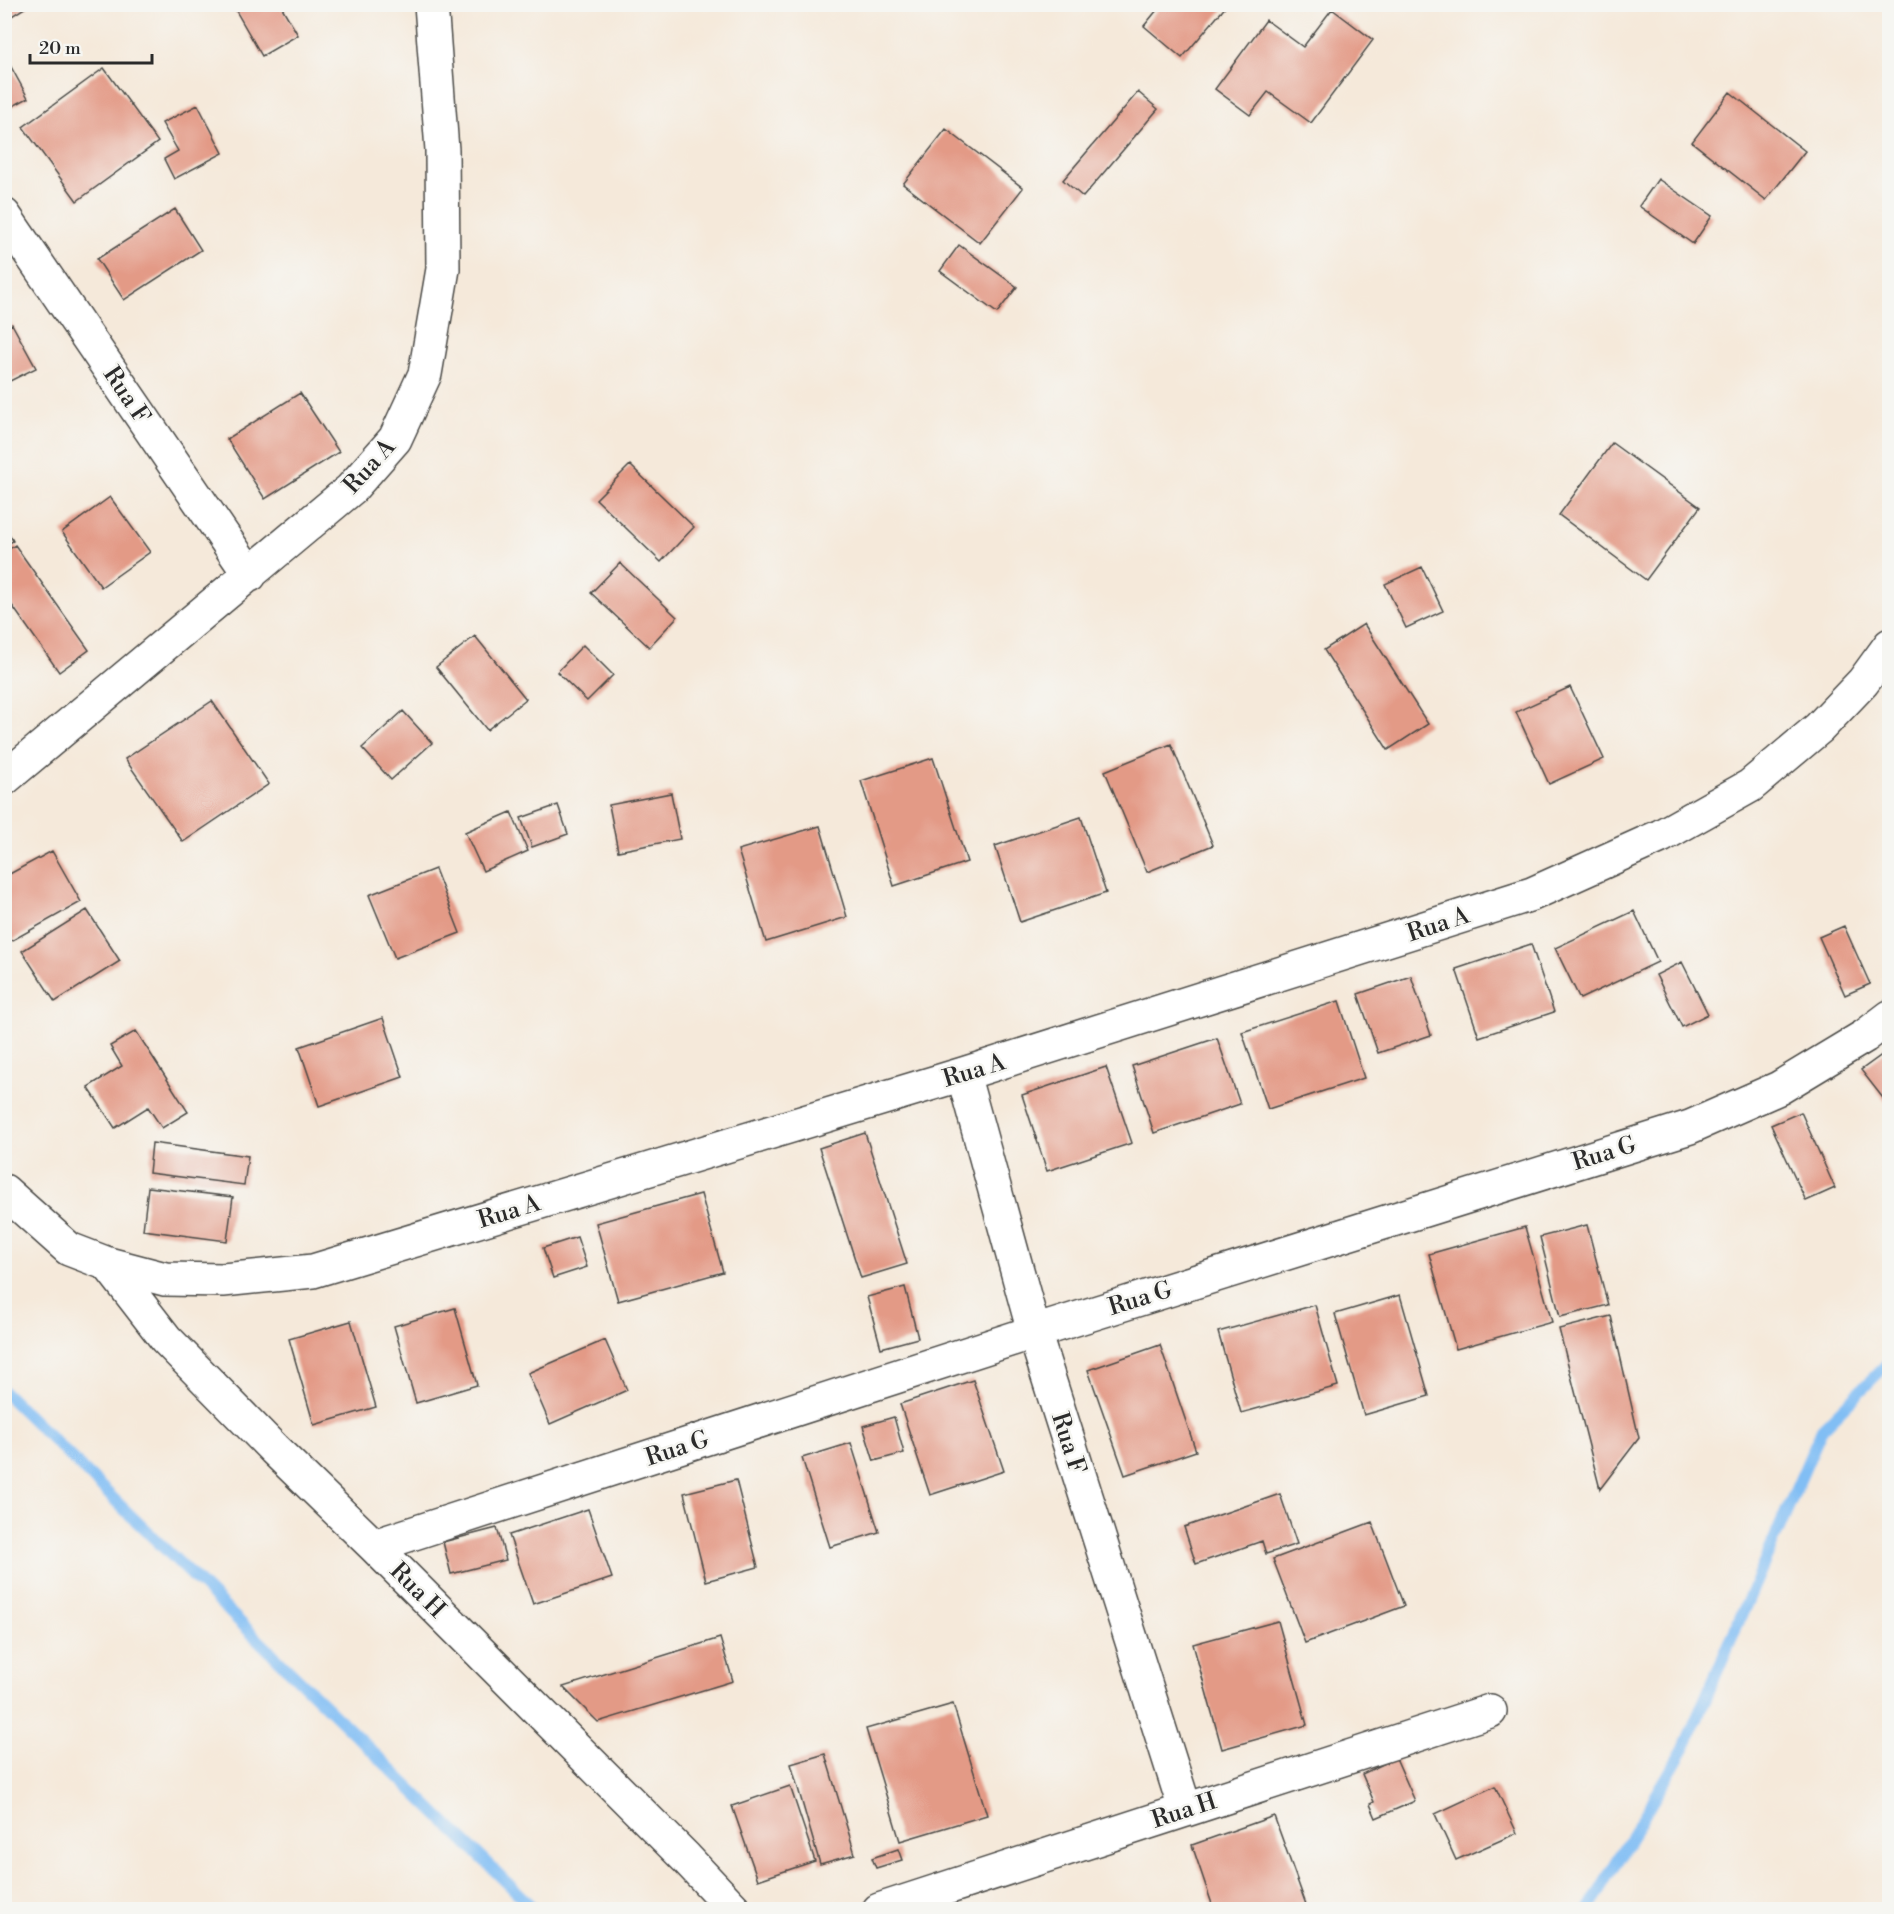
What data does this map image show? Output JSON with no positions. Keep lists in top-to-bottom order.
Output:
{
  "streets": {
    "street": [
      "Rua F",
      "Rua A",
      "Rua G",
      "Rua H"
    ]
  },
  "crossings": [
    ["Rua F", "Rua A"],
    ["Rua F", "Rua G"],
    ["Rua F", "Rua H"],
    ["Rua A", "Rua H"],
    ["Rua G", "Rua H"]
  ],
  "scale_bar": "20 m"
}
